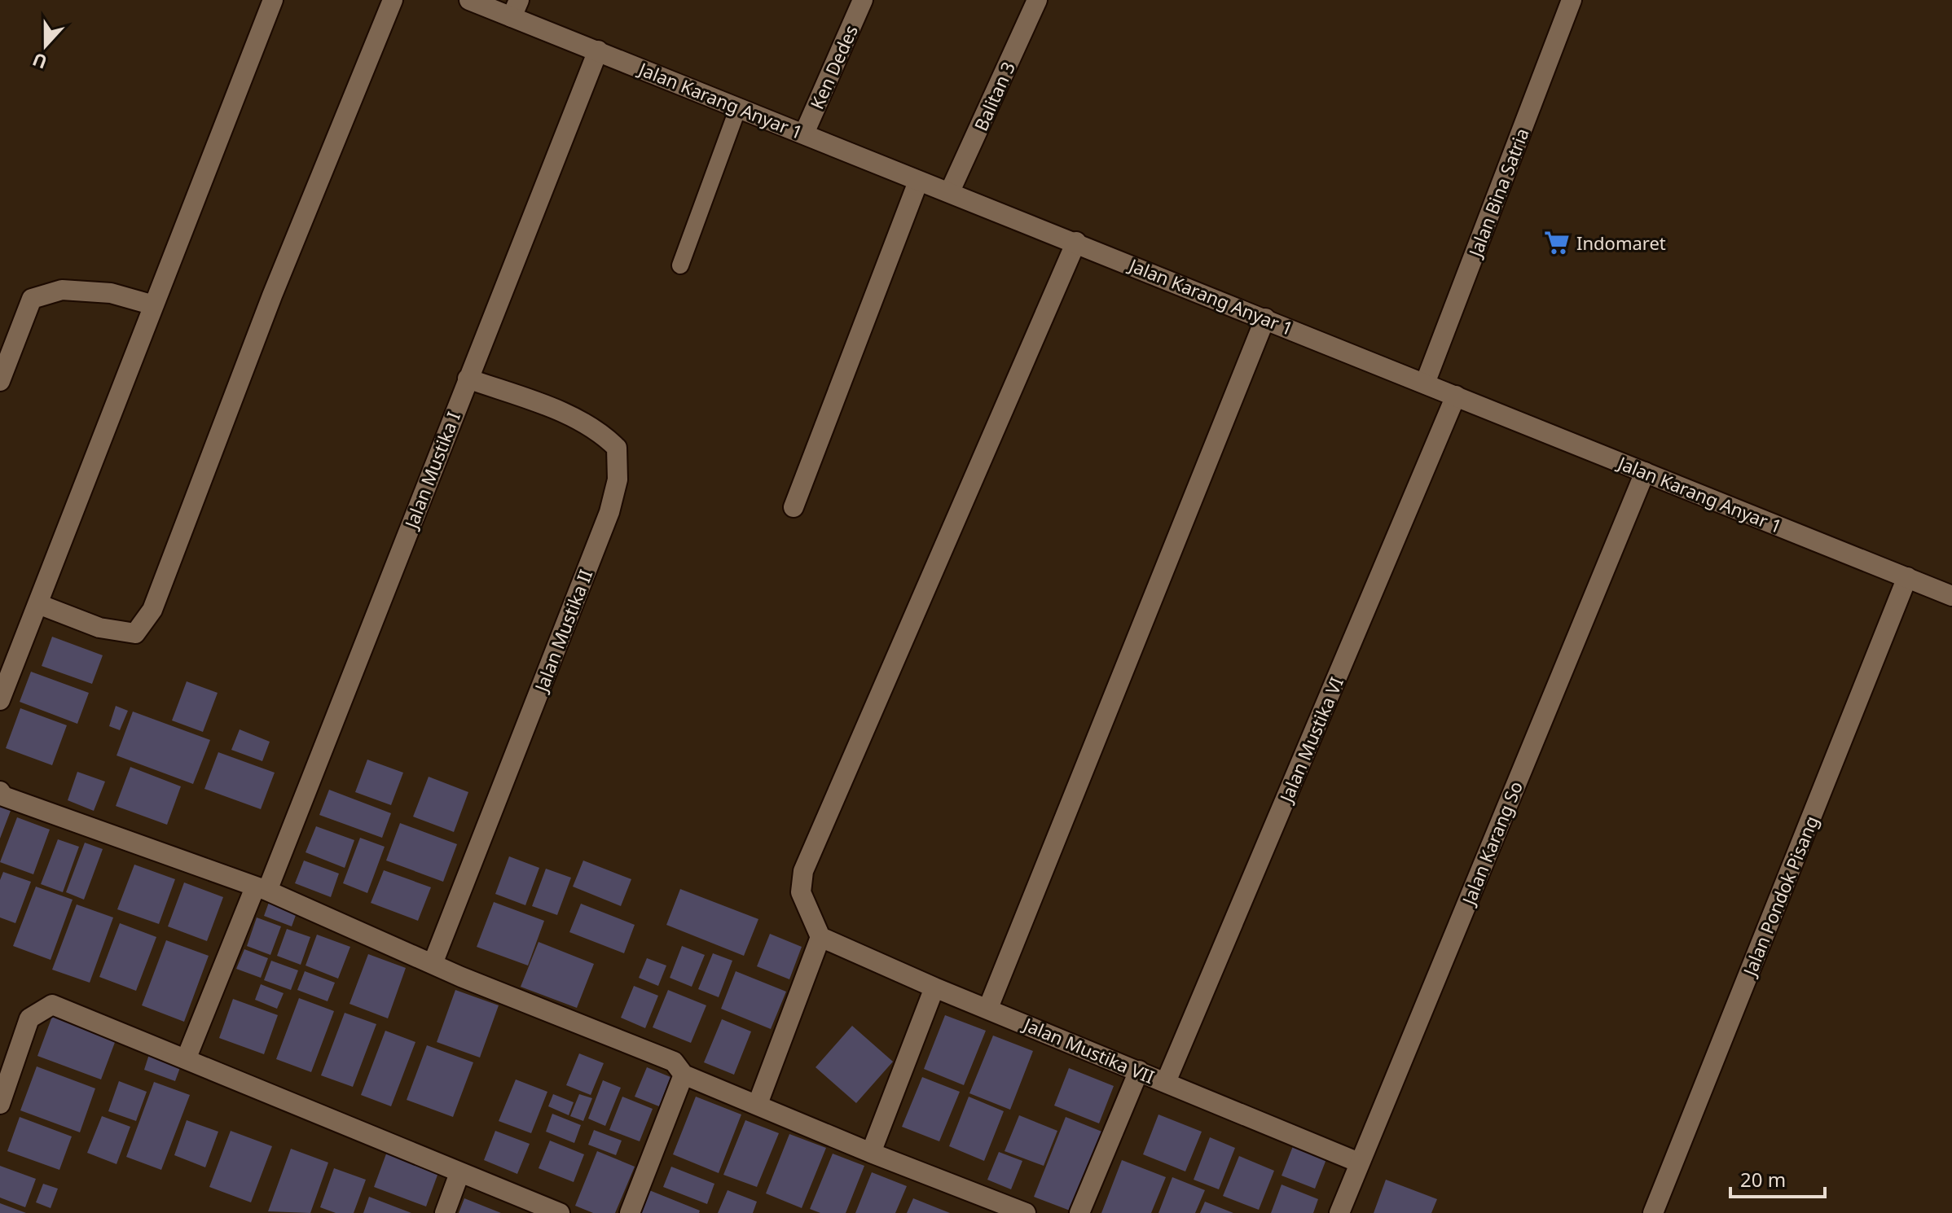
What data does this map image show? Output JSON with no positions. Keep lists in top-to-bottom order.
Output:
{
  "streets": {
    "street": [
      "Ken Dedes",
      "Balitan 3",
      "Jalan Karang Anyar 1",
      "Jalan Bina Satria",
      "Jalan Mustika I",
      "Jalan Mustika II",
      "Jalan Mustika VI",
      "Jalan Karang So",
      "Jalan Pondok Pisang",
      "Jalan Mustika VII"
    ]
  },
  "crossings": [
    ["Ken Dedes", "Jalan Karang Anyar 1"],
    ["Balitan 3", "Jalan Karang Anyar 1"],
    ["Jalan Karang Anyar 1", "Jalan Bina Satria"],
    ["Jalan Karang Anyar 1", "Jalan Mustika I"],
    ["Jalan Karang Anyar 1", "Jalan Mustika VI"],
    ["Jalan Karang Anyar 1", "Jalan Karang So"],
    ["Jalan Karang Anyar 1", "Jalan Pondok Pisang"],
    ["Jalan Mustika I", "Jalan Mustika II"],
    ["Jalan Mustika VI", "Jalan Mustika VII"],
    ["Jalan Karang So", "Jalan Mustika VII"]
  ],
  "places": {
    "supermarket": ["Indomaret"]
  },
  "scale_bar": "20 m",
  "north": "bottom"
}
